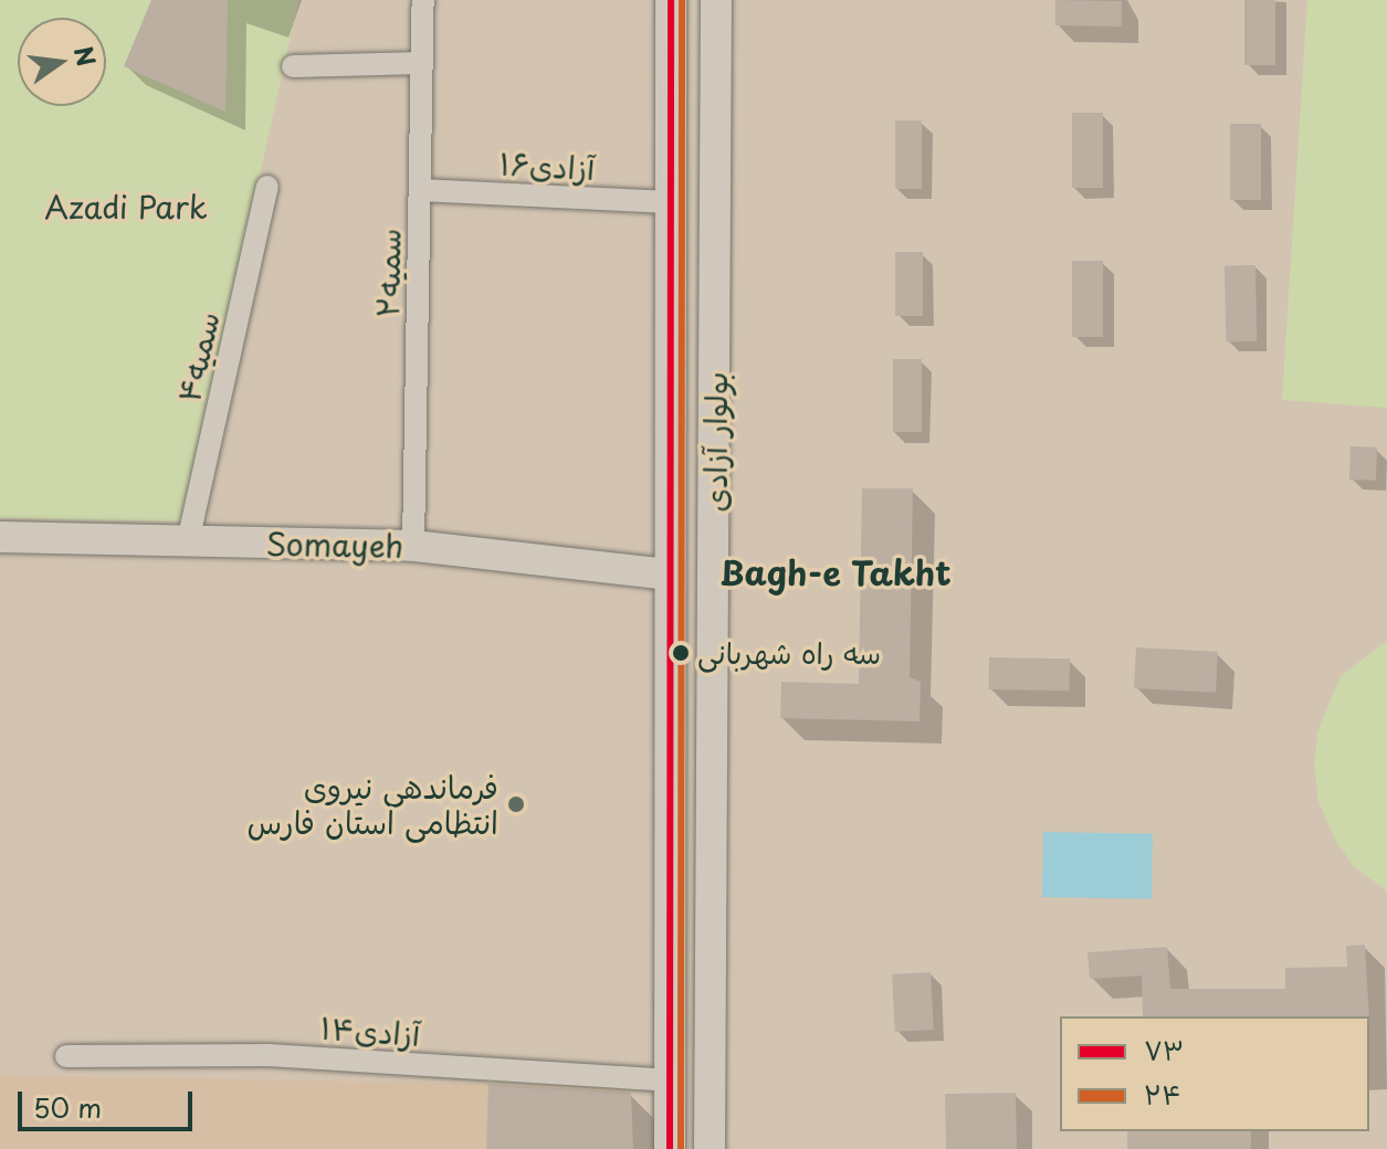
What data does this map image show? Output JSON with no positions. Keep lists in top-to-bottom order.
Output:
{
  "streets": {
    "main road": ["بولوار آزادی", "Somayeh"],
    "street": [
      "آزادی۱۶",
      "۲سمیه",
      "سمیه۴",
      "آزادی۱۴"
    ]
  },
  "crossings": [
    ["آزادی۱۶", "۲سمیه"],
    ["آزادی۱۶", "بولوار آزادی"],
    ["۲سمیه", "Somayeh"],
    ["سمیه۴", "Somayeh"],
    ["بولوار آزادی", "Somayeh"],
    ["بولوار آزادی", "آزادی۱۴"]
  ],
  "districts": ["Bagh-e Takht"],
  "parks": ["Azadi Park"],
  "places": ["سه راه شهربانی", "فرماندهی نیروی انتظامی استان فارس"],
  "lines": ["transit line ۷۳", "transit line ۲۴"],
  "legend": ["۷۳", "۲۴"],
  "scale_bar": "50 m",
  "north": "right"
}
